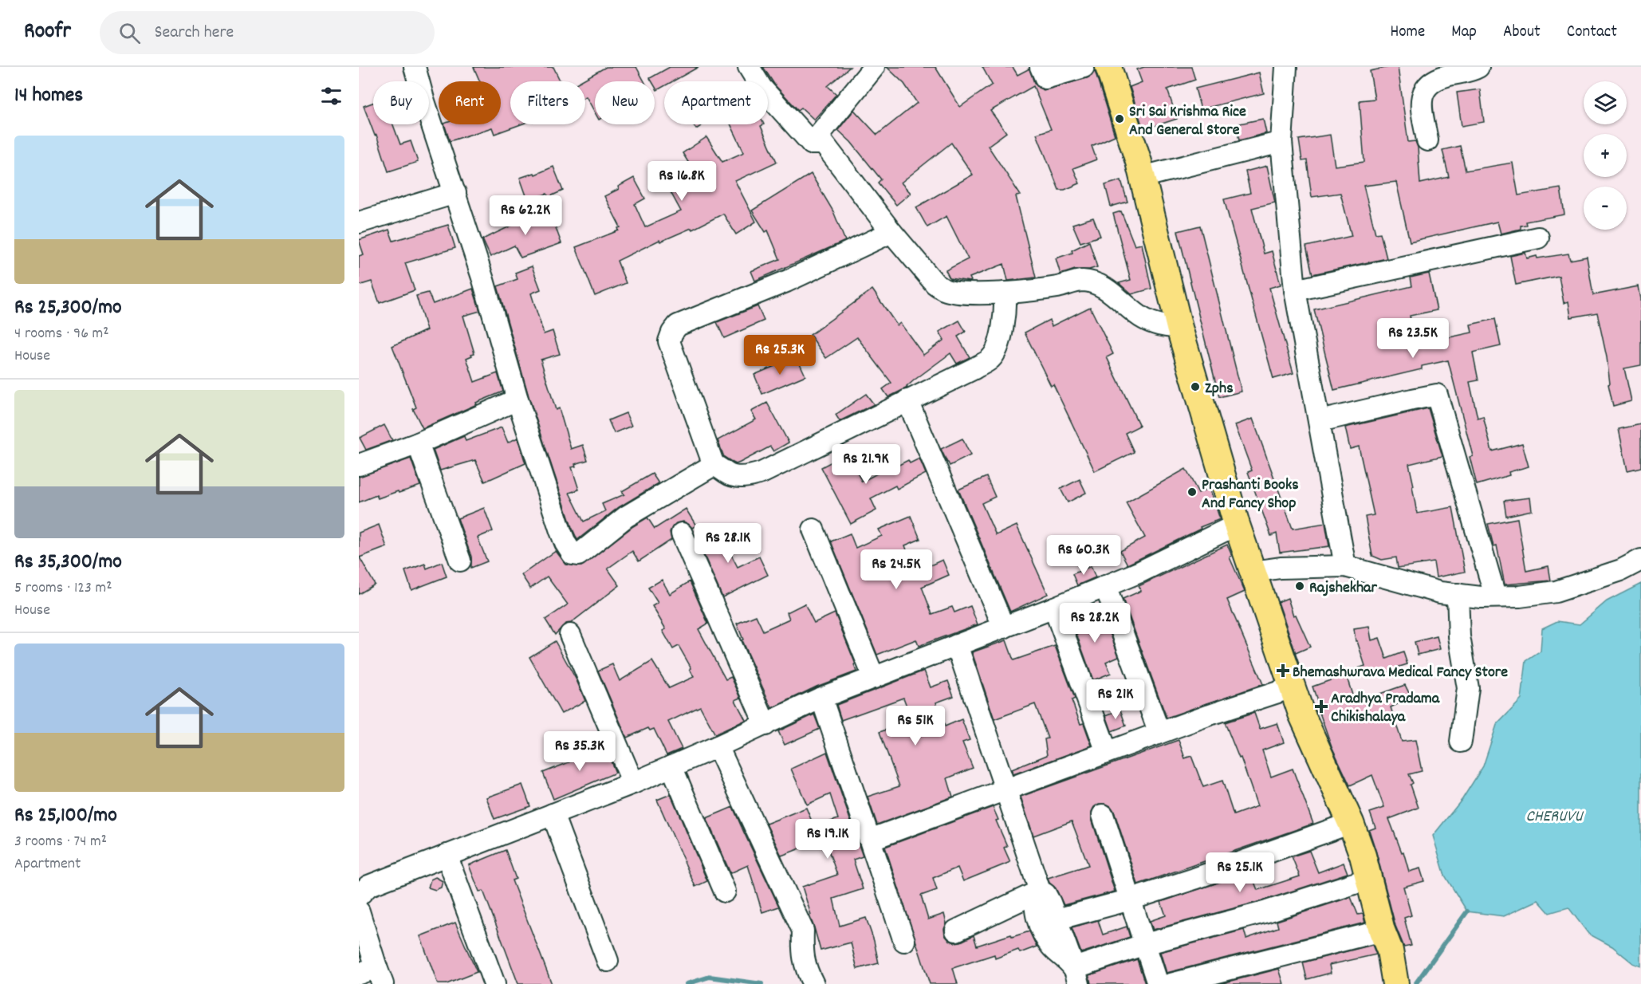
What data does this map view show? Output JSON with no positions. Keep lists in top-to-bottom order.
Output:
{
  "water": ["CHERUVU"],
  "places": {
    "other": [
      "Sri Sai Krishma Rice And General Store",
      "Zphs",
      "Prashanti Books And Fancy Shop",
      "Rajshekhar"
    ],
    "health": ["Bhemashwrava Medical Fancy Store", "Aradhya Pradama Chikishalaya"]
  },
  "page": {
    "header": "Roofr",
    "search": "Search here",
    "nav": [
      "Home",
      "Map",
      "About",
      "Contact"
    ],
    "heading": "14 homes",
    "map_buttons": ["+", "−"],
    "chip": [
      "Buy",
      "Rent",
      "Filters",
      "New",
      "Apartment"
    ],
    "list": [
      {
        "name": "Rs 25,300/mo",
        "note": "4 rooms · 96 m² · House"
      },
      {
        "name": "Rs 35,300/mo",
        "note": "5 rooms · 123 m² · House"
      },
      {
        "name": "Rs 25,100/mo",
        "note": "3 rooms · 74 m² · Apartment"
      }
    ],
    "price": [
      "Rs 16.8K",
      "Rs 62.2K",
      "Rs 23.5K",
      "Rs 25.3K",
      "Rs 21.9K",
      "Rs 28.1K",
      "Rs 60.3K",
      "Rs 24.5K",
      "Rs 28.2K",
      "Rs 21K",
      "Rs 51K",
      "Rs 35.3K",
      "Rs 19.1K",
      "Rs 25.1K"
    ]
  }
}
